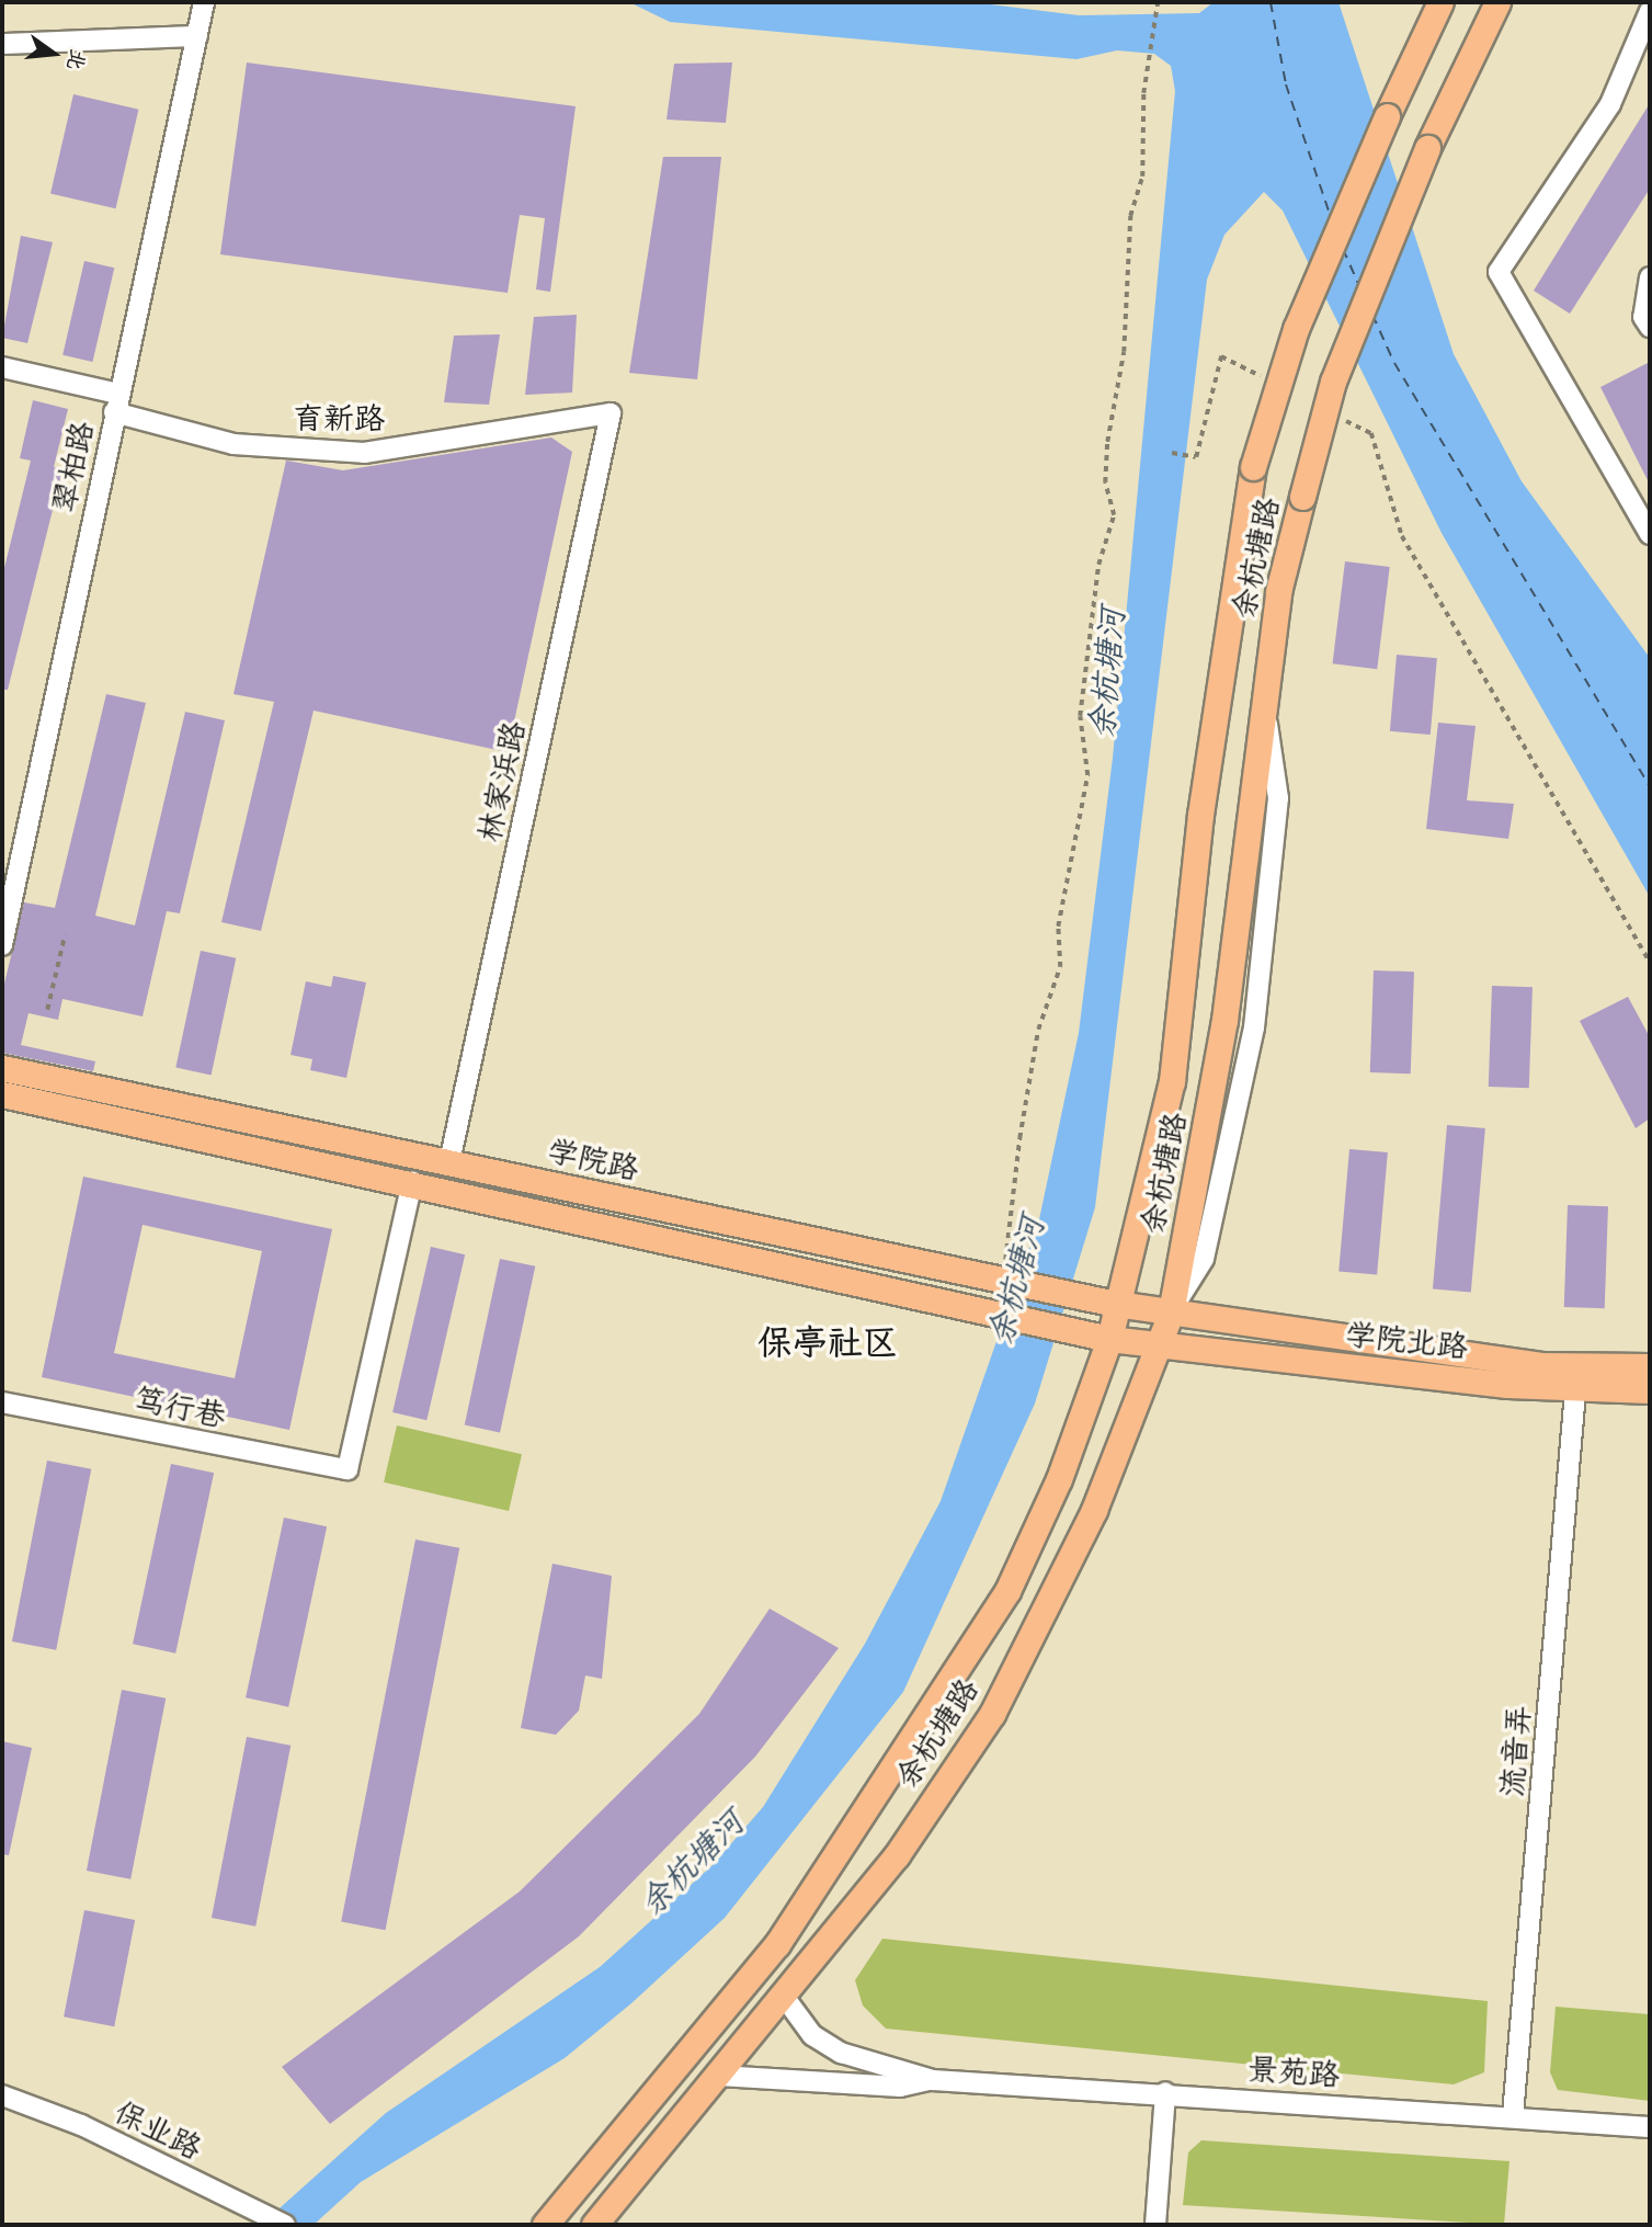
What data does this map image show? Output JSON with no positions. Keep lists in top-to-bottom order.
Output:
{
  "streets": {
    "main road": ["余杭塘路", "学院路", "学院北路"],
    "street": [
      "育新路",
      "翠柏路",
      "林家浜路",
      "笃行巷",
      "流音弄",
      "景苑路",
      "保业路"
    ]
  },
  "crossings": [
    ["育新路", "翠柏路"],
    ["育新路", "林家浜路"],
    ["余杭塘路", "学院路"],
    ["余杭塘路", "学院北路"],
    ["余杭塘路", "景苑路"],
    ["林家浜路", "学院路"],
    ["学院路", "学院北路"],
    ["学院路", "笃行巷"],
    ["学院北路", "流音弄"],
    ["流音弄", "景苑路"]
  ],
  "districts": ["保亭社区"],
  "water": ["余杭塘河"],
  "north": "right"
}
